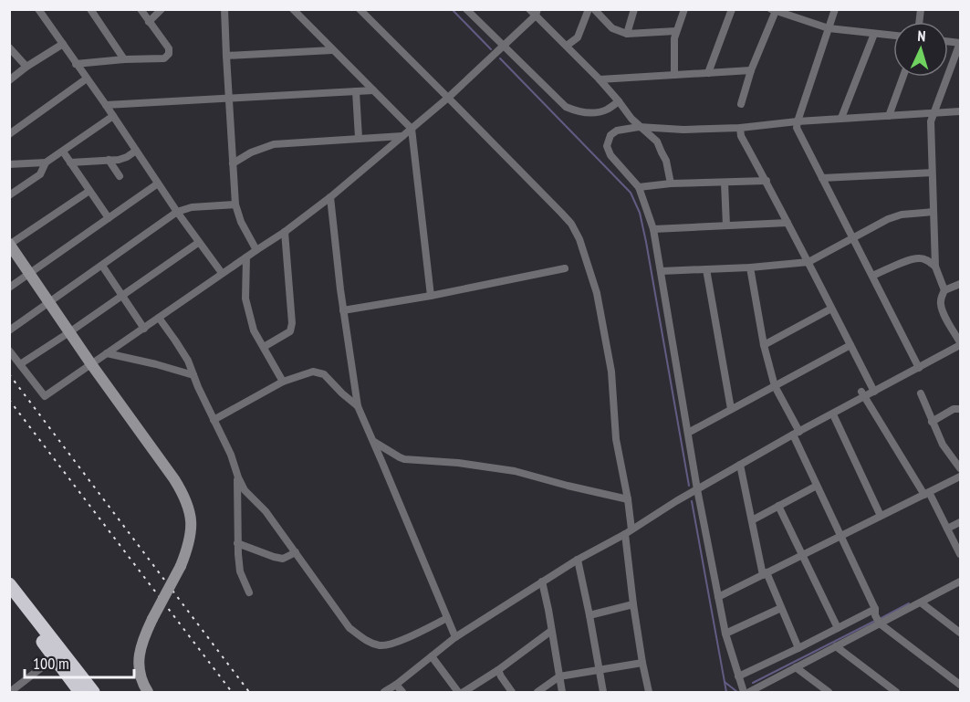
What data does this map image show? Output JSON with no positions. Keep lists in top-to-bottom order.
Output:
{
  "scale_bar": "100 m",
  "north": "top"
}
